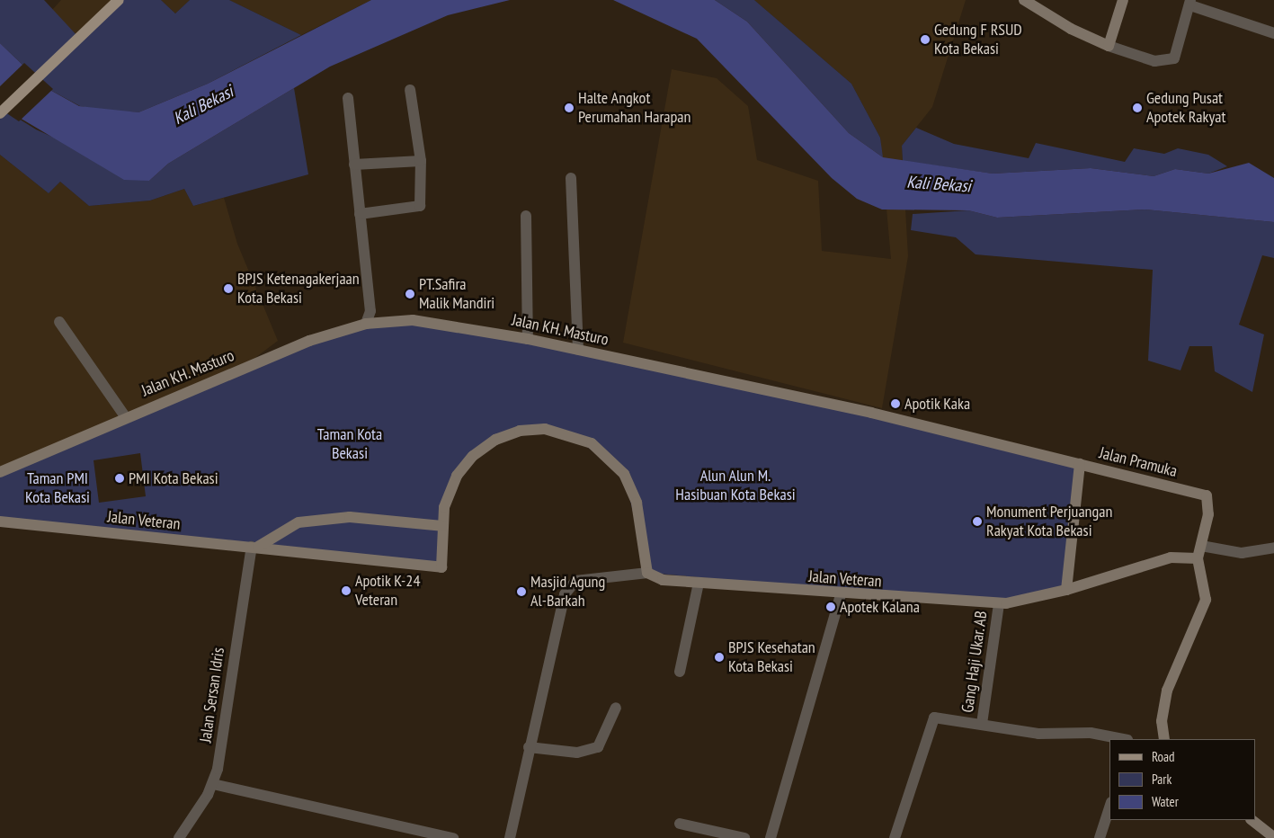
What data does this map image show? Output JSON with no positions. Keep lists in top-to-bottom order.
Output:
{
  "streets": {
    "street": [
      "Jalan KH. Masturo",
      "Jalan Pramuka",
      "Jalan Veteran",
      "Gang Haji Ukar. AB",
      "Jalan Sersan Idris"
    ]
  },
  "crossings": [
    ["Jalan KH. Masturo", "Jalan Pramuka"],
    ["Jalan Pramuka", "Jalan Veteran"],
    ["Jalan Veteran", "Gang Haji Ukar. AB"],
    ["Jalan Veteran", "Jalan Sersan Idris"]
  ],
  "water": ["Kali Bekasi"],
  "parks": ["Taman Kota Bekasi", "Alun Alun M. Hasibuan Kota Bekasi", "Taman PMI Kota Bekasi"],
  "places": [
    "Gedung F RSUD Kota Bekasi",
    "Halte Angkot Perumahan Harapan",
    "Gedung Pusat Apotek Rakyat",
    "BPJS Ketenagakerjaan Kota Bekasi",
    "PT.Safira Malik Mandiri",
    "Apotik Kaka",
    "PMI Kota Bekasi",
    "Monument Perjuangan Rakyat Kota Bekasi",
    "Apotik K-24 Veteran",
    "Masjid Agung Al-Barkah",
    "Apotek Kalana",
    "BPJS Kesehatan Kota Bekasi"
  ],
  "legend": ["Road", "Park", "Water"]
}
